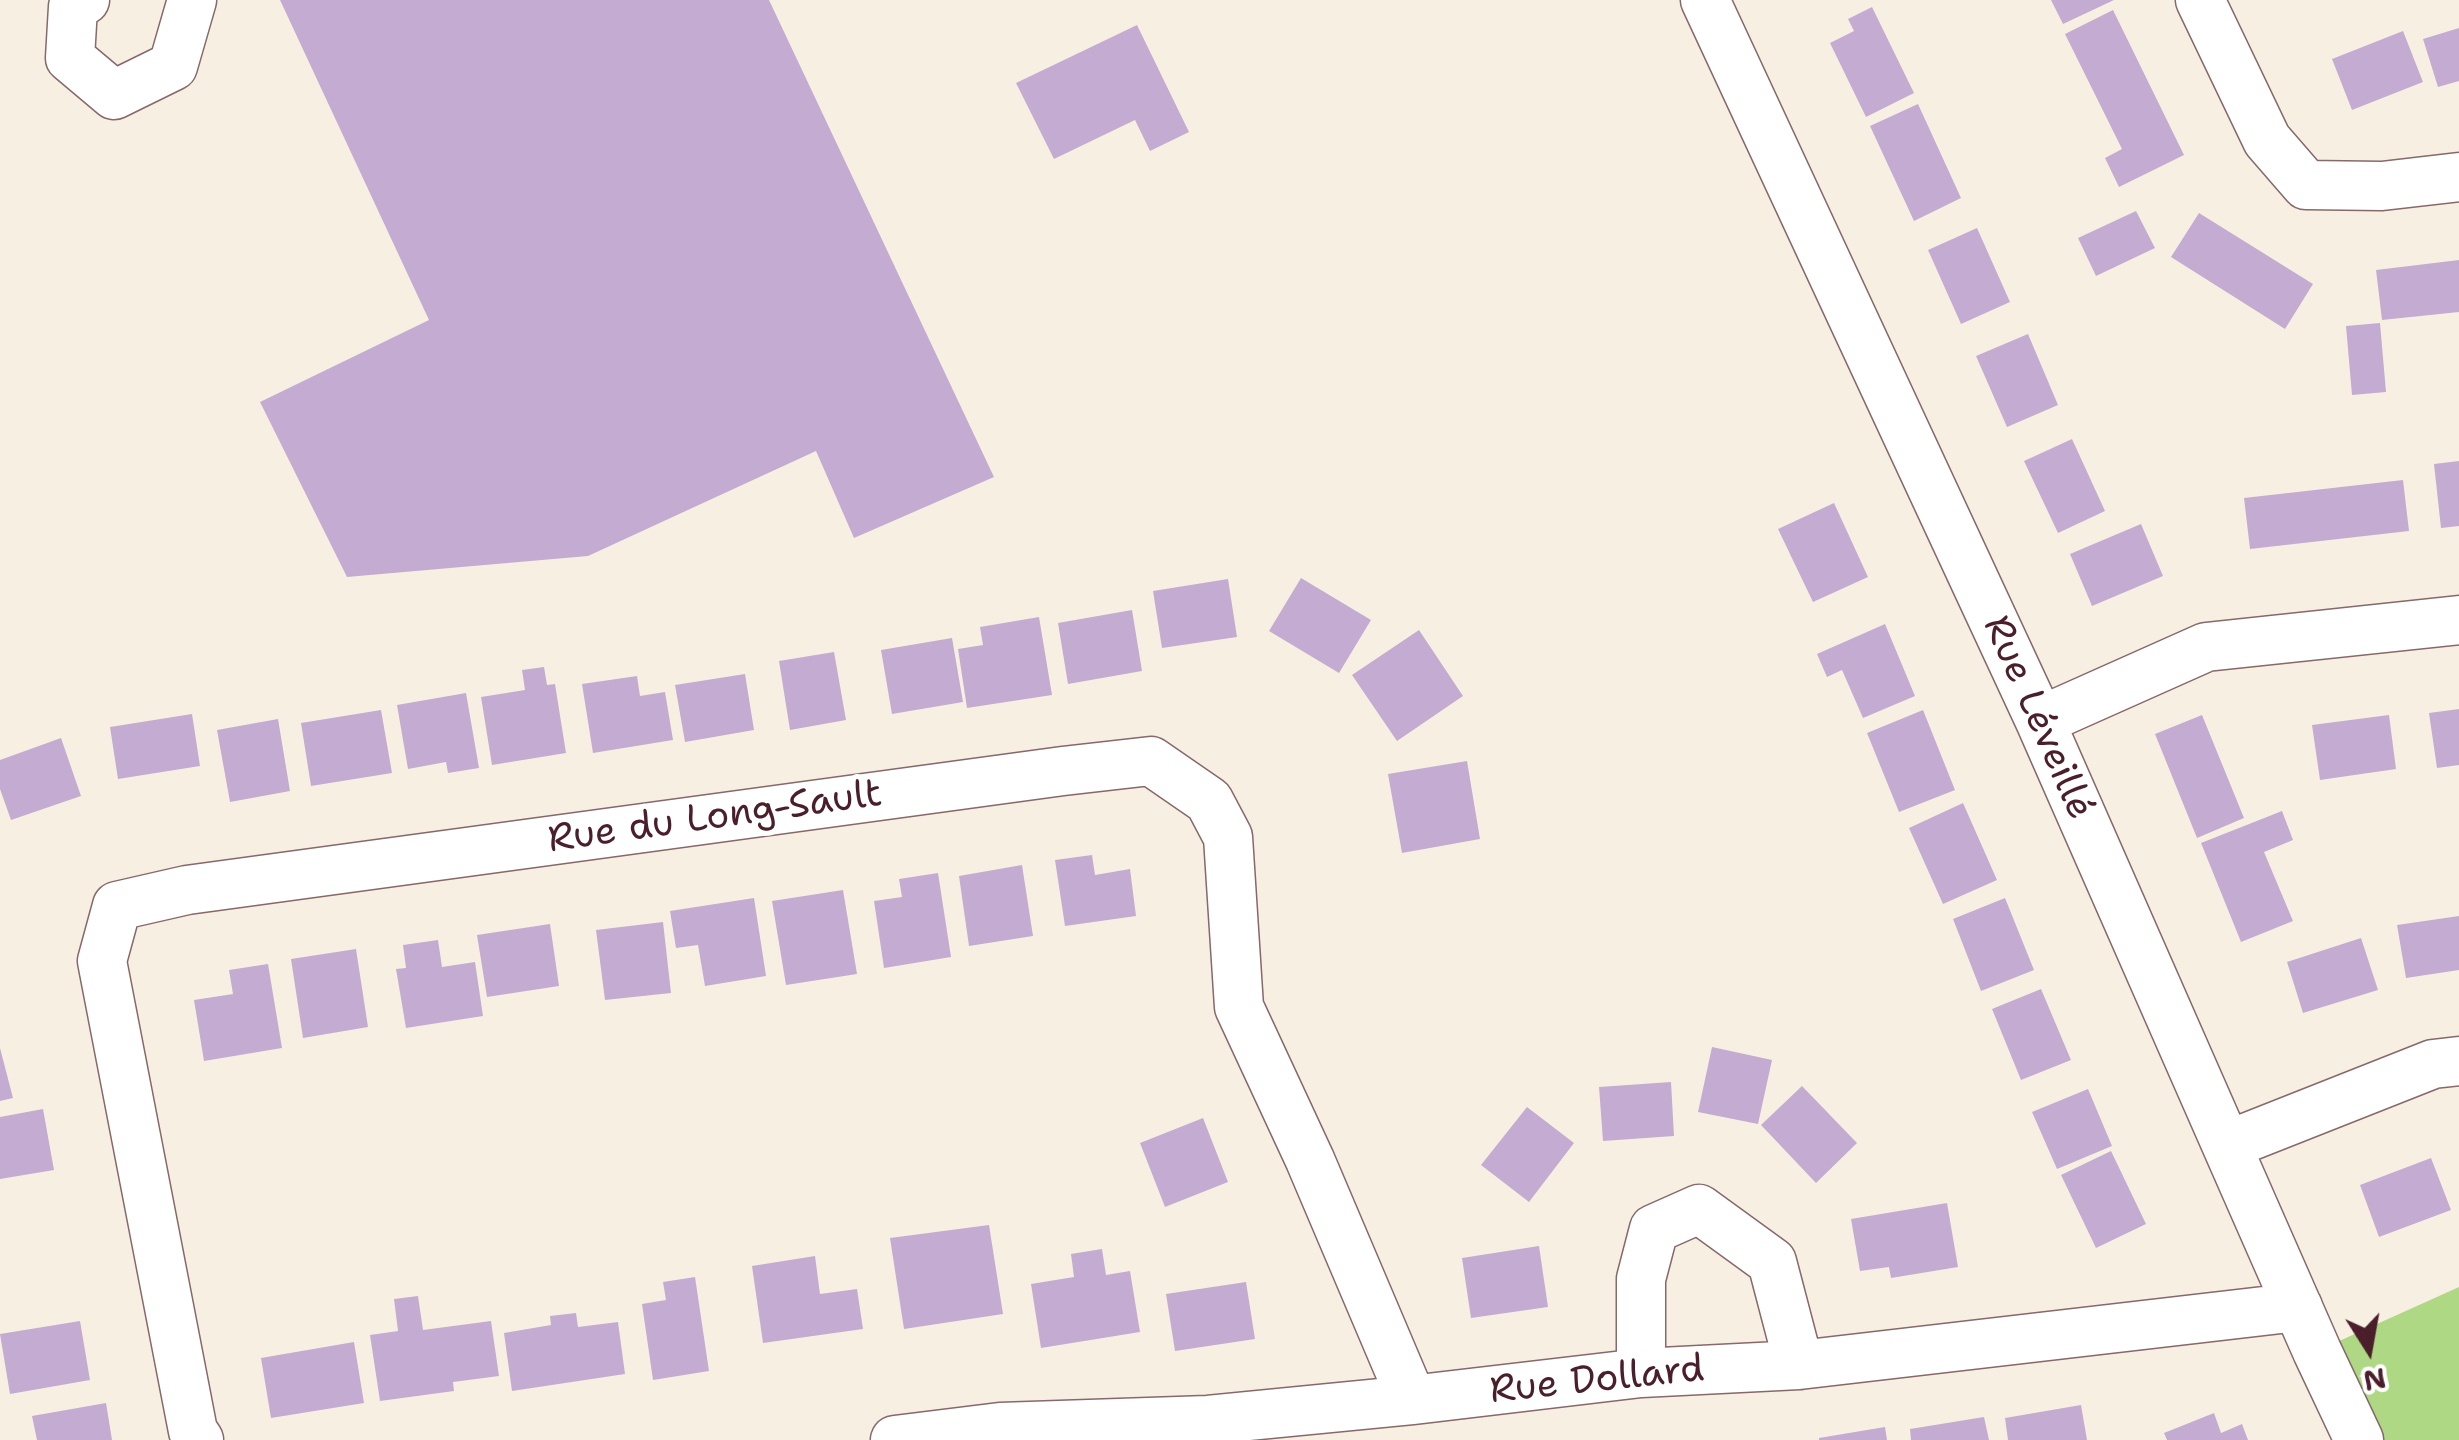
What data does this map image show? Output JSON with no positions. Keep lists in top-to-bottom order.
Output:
{
  "streets": {
    "street": ["Rue Léveillé", "Rue du Long-Sault", "Rue Dollard"]
  },
  "crossings": [
    ["Rue Léveillé", "Rue Dollard"],
    ["Rue du Long-Sault", "Rue Dollard"]
  ],
  "north": "bottom"
}
